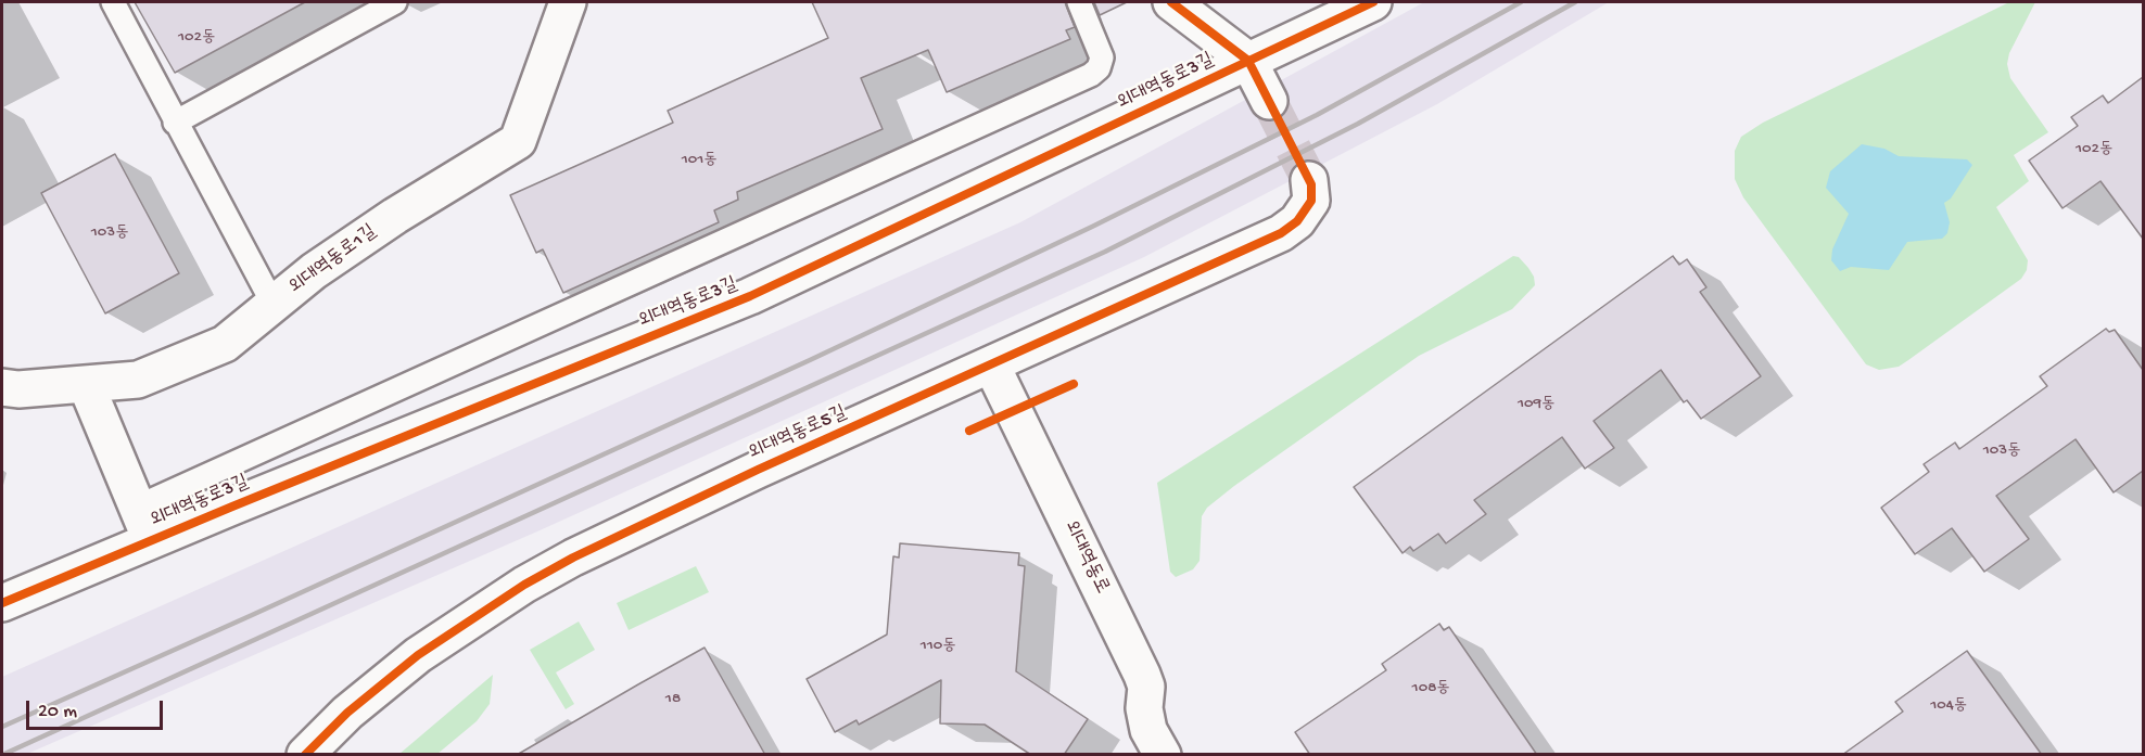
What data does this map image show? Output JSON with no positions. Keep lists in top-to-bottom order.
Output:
{
  "streets": {
    "street": [
      "외대역동로3길",
      "외대역동로1길",
      "외대역동로5길",
      "외대역동로"
    ]
  },
  "crossings": [
    ["외대역동로5길", "외대역동로"]
  ],
  "house_numbers": [
    "102동",
    "102동",
    "101동",
    "103동",
    "109동",
    "103동",
    "110동",
    "108동",
    "18",
    "104동"
  ],
  "scale_bar": "20 m"
}
